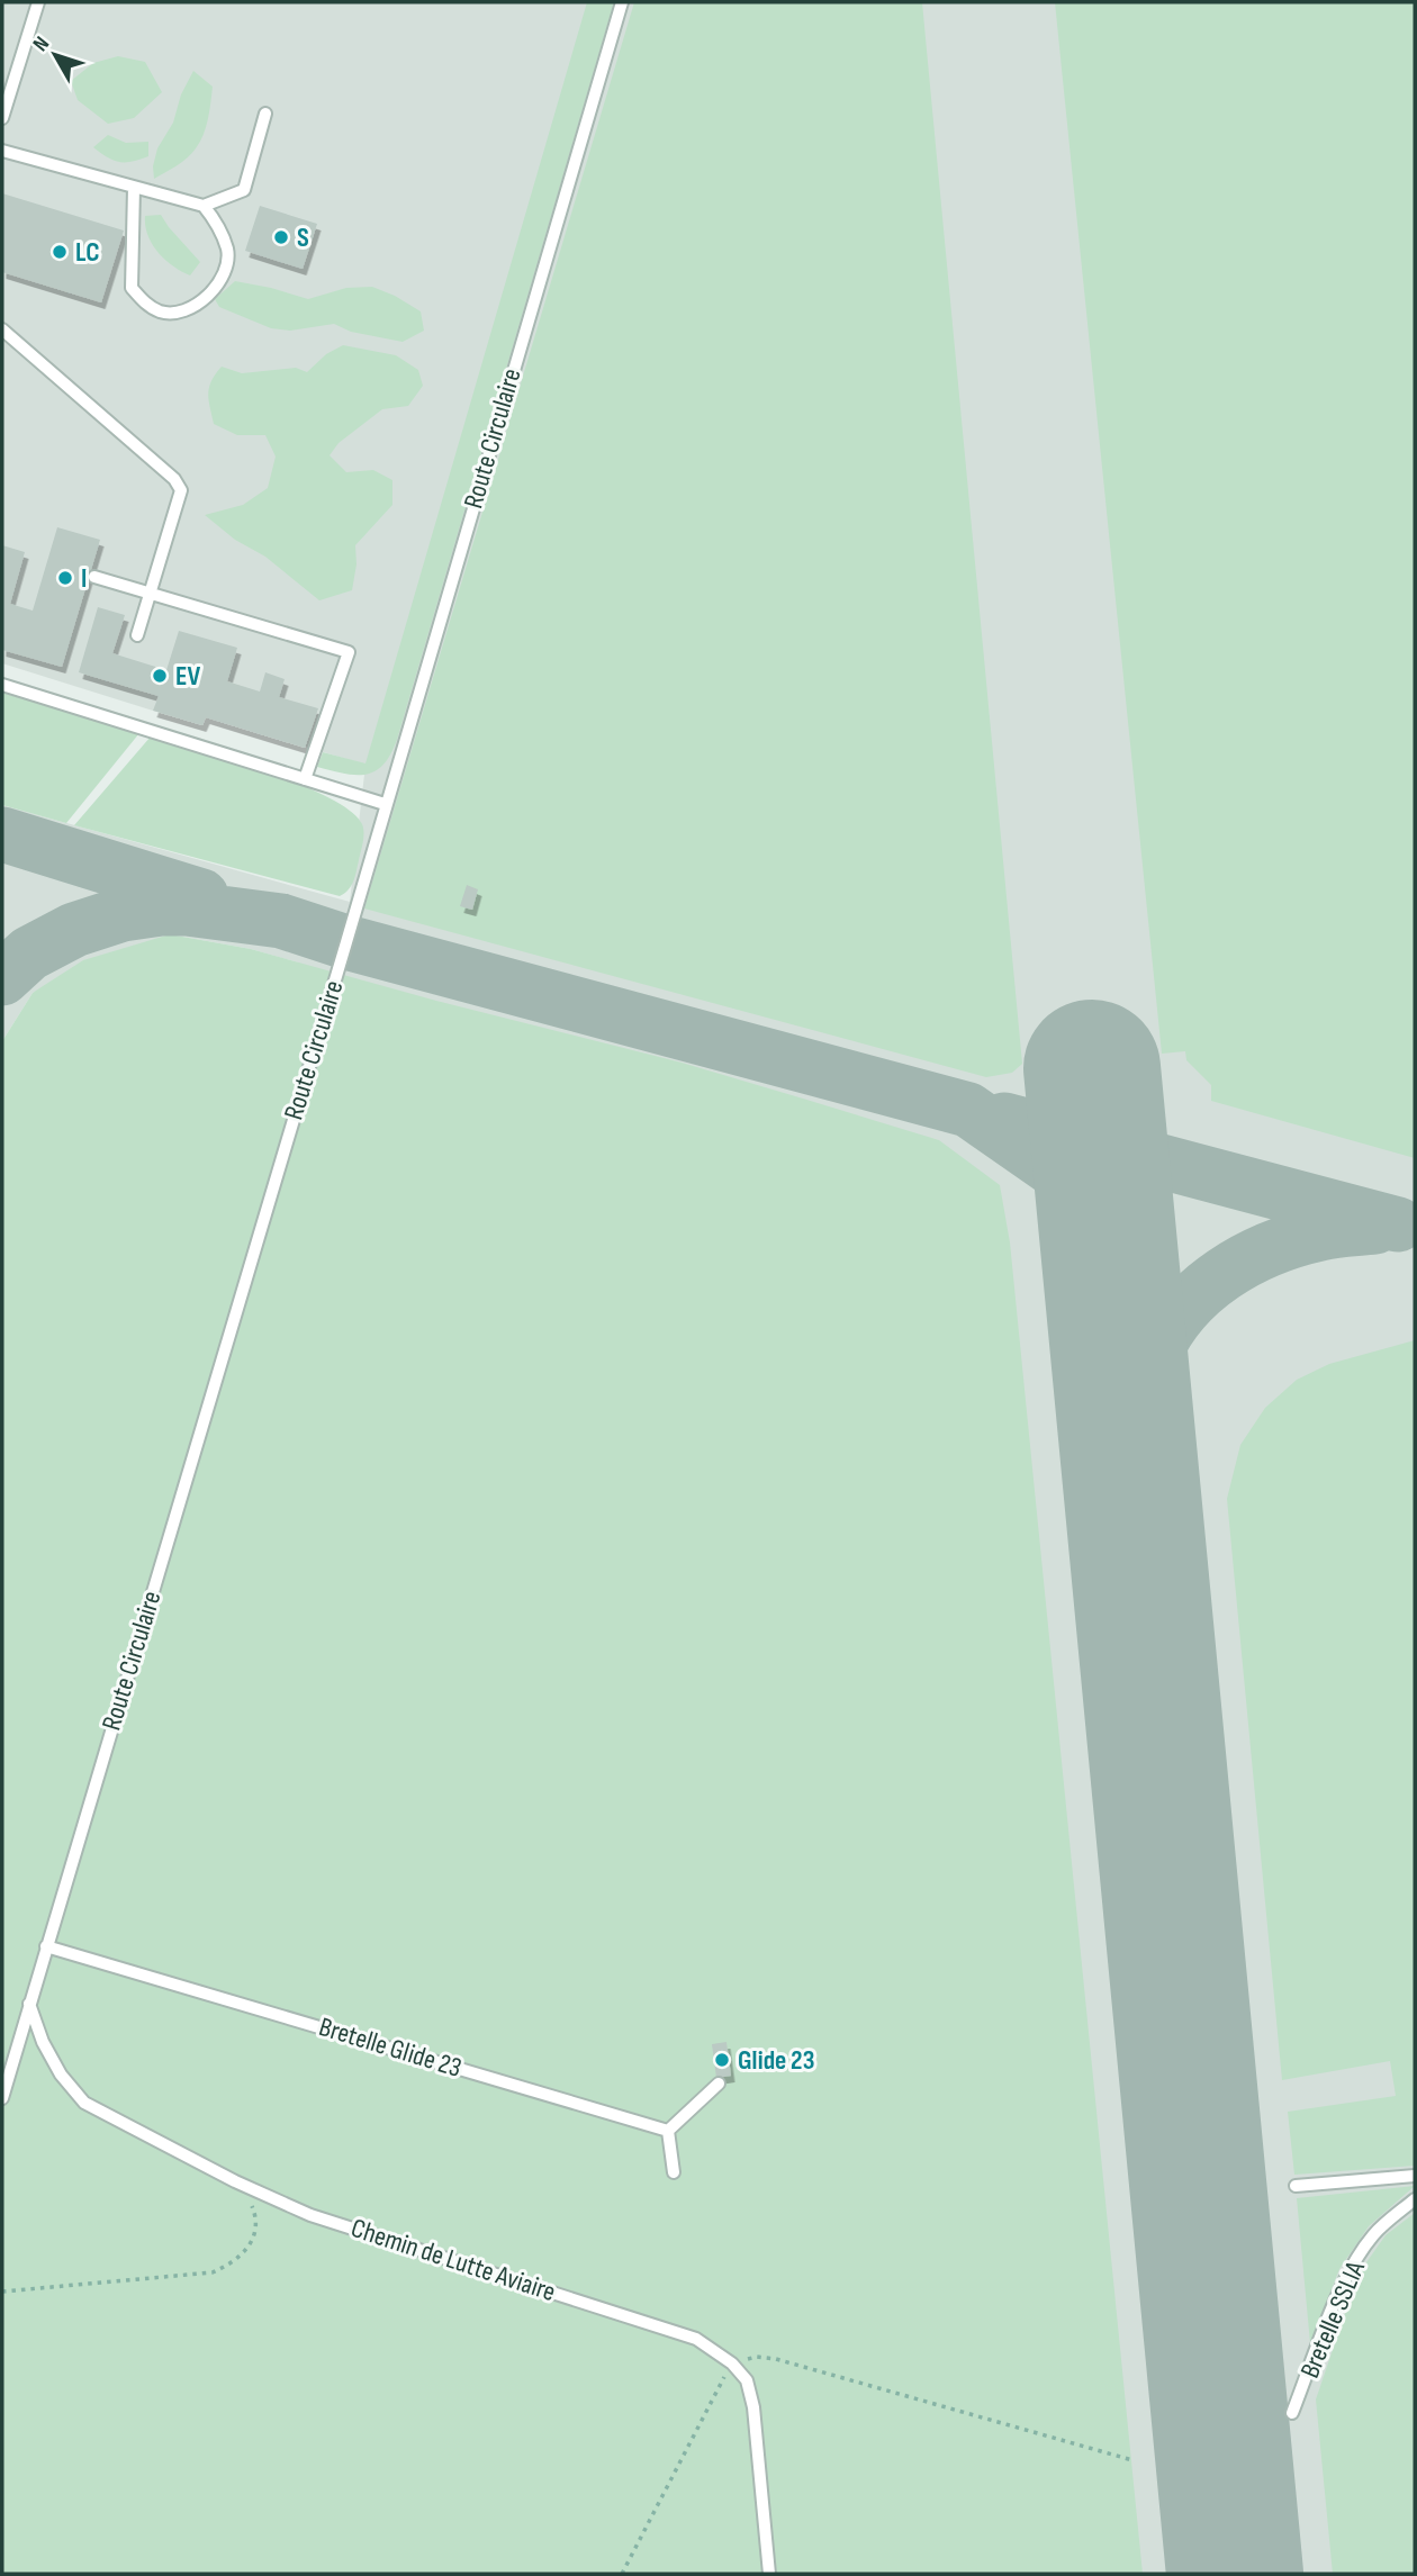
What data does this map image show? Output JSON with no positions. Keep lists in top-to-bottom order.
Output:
{
  "streets": {
    "lane": [
      "Route Circulaire",
      "Bretelle Glide 23",
      "Chemin de Lutte Aviaire",
      "Bretelle SSLIA"
    ]
  },
  "crossings": [
    ["Route Circulaire", "Bretelle Glide 23"],
    ["Route Circulaire", "Chemin de Lutte Aviaire"]
  ],
  "places": [
    "S",
    "LC",
    "I",
    "EV",
    "Glide 23"
  ],
  "north": "top left"
}
